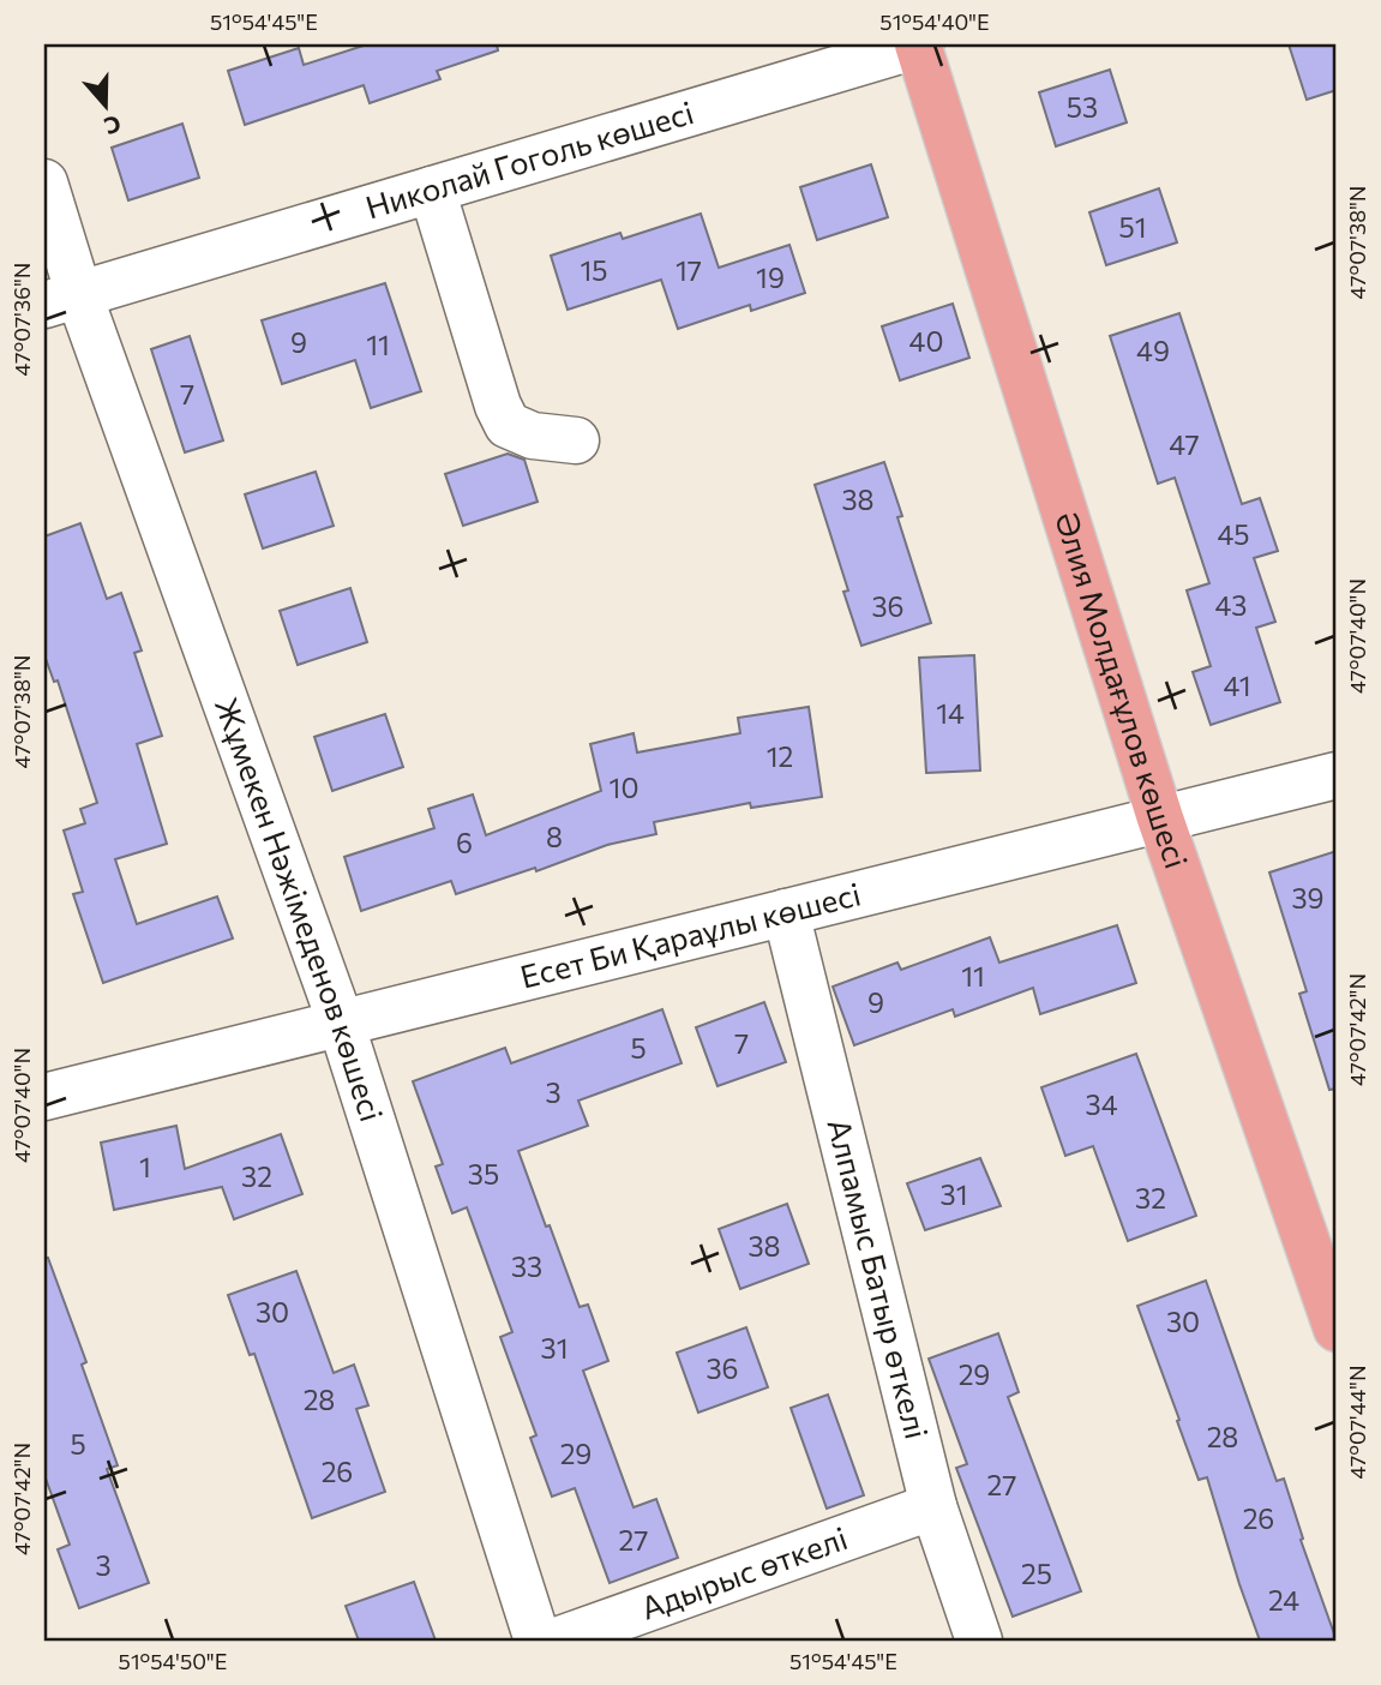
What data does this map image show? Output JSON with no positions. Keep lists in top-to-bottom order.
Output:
{
  "streets": {
    "main road": ["Әлия Молдағұлов көшесі"],
    "street": [
      "Николай Гоголь көшесі",
      "Жұмекен Нәжімеденов көшесі",
      "Есет Би Қараұлы көшесі",
      "Алпамыс Батыр өткелі",
      "Адырыс өткелі"
    ]
  },
  "crossings": [
    ["Николай Гоголь көшесі", "Әлия Молдағұлов көшесі"],
    ["Николай Гоголь көшесі", "Жұмекен Нәжімеденов көшесі"],
    ["Әлия Молдағұлов көшесі", "Есет Би Қараұлы көшесі"],
    ["Жұмекен Нәжімеденов көшесі", "Есет Би Қараұлы көшесі"],
    ["Есет Би Қараұлы көшесі", "Алпамыс Батыр өткелі"],
    ["Алпамыс Батыр өткелі", "Адырыс өткелі"]
  ],
  "house_numbers": [
    "53",
    "51",
    "15",
    "17",
    "19",
    "40",
    "9",
    "11",
    "49",
    "7",
    "47",
    "38",
    "45",
    "43",
    "36",
    "41",
    "14",
    "12",
    "10",
    "8",
    "6",
    "39",
    "11",
    "9",
    "7",
    "5",
    "3",
    "34",
    "1",
    "35",
    "32",
    "31",
    "32",
    "38",
    "33",
    "30",
    "30",
    "31",
    "36",
    "29",
    "28",
    "28",
    "5",
    "29",
    "26",
    "27",
    "26",
    "27",
    "3",
    "25",
    "24"
  ],
  "north": "bottom",
  "coordinates": [
    "51°54'45\"E",
    "51°54'40\"E",
    "47°07'38\"N",
    "47°07'36\"N",
    "47°07'40\"N",
    "47°07'42\"N",
    "47°07'44\"N",
    "51°54'50\"E"
  ]
}
